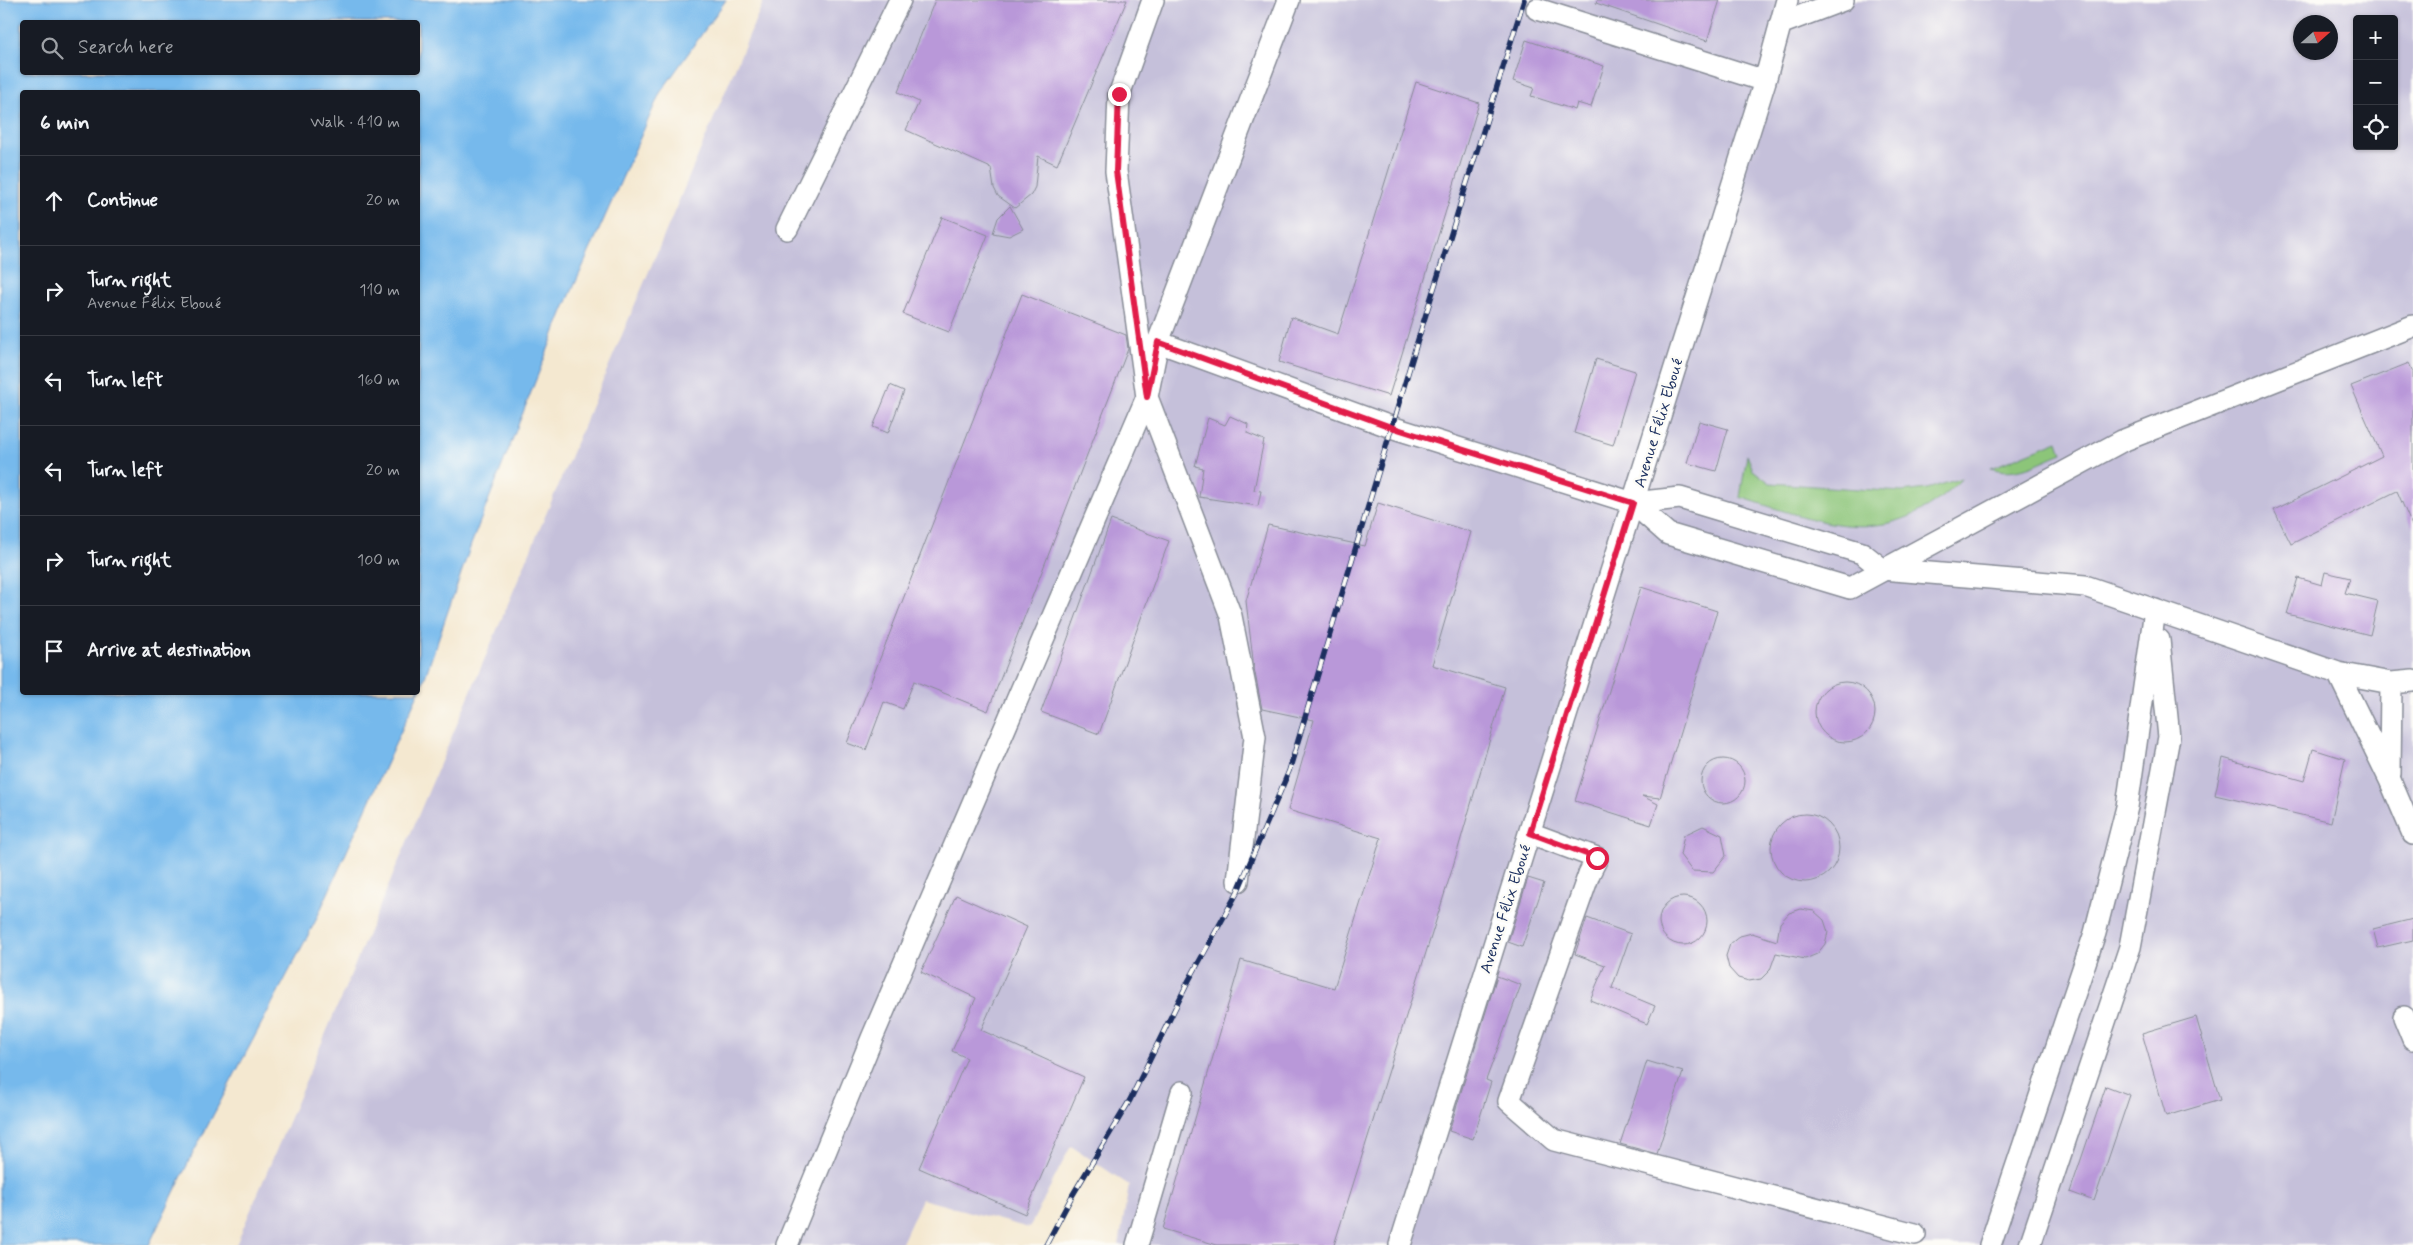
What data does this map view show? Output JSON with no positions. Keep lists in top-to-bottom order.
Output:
{
  "streets": {
    "street": ["Avenue Félix Eboué"]
  },
  "north": "right",
  "page": {
    "map_buttons": ["+", "−"],
    "search": "Search here",
    "heading": ["6 min", "Walk · 410 m"],
    "list": [
      ["Continue", "20 m"],
      ["Turn right", "Avenue Félix Eboué", "110 m"],
      ["Turn left", "160 m"],
      ["Turn left", "20 m"],
      ["Turn right", "100 m"],
      "Arrive at destination"
    ]
  }
}
